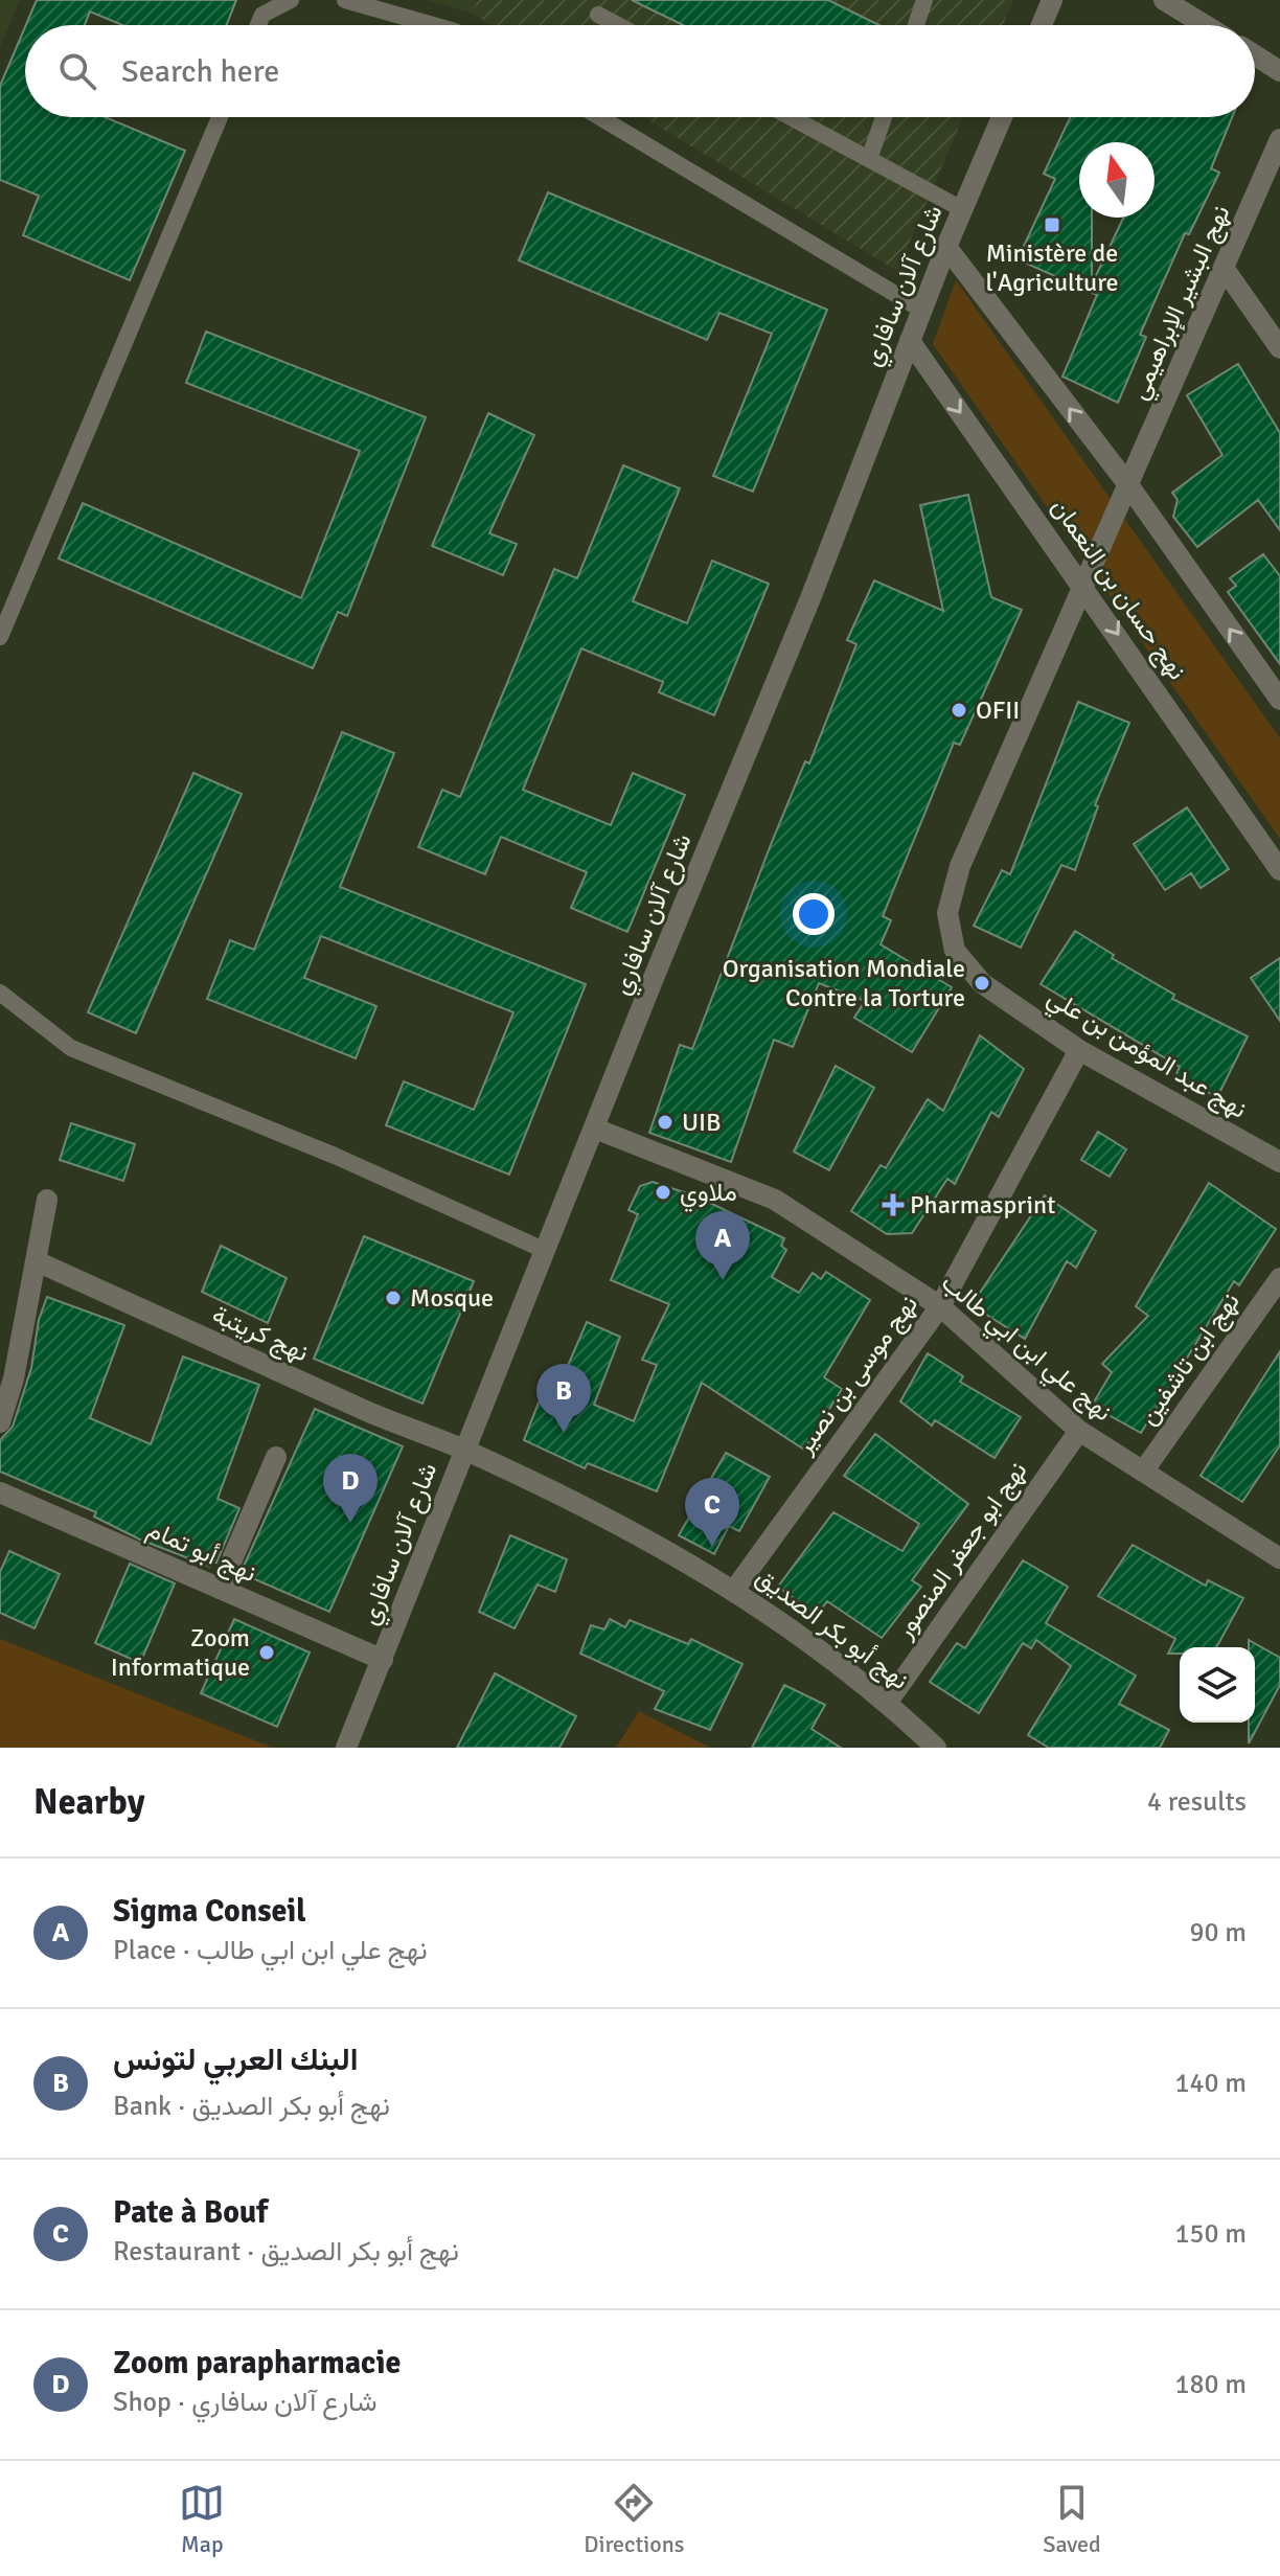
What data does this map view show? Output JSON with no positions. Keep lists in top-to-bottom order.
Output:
{
  "streets": {
    "street": [
      "شارع آلان سافاري",
      "نهج البشير الإبراهيمي",
      "نهج حسان بن النعمان",
      "نهج عبد المؤمن بن علي",
      "نهج كريتبة",
      "نهج علي ابن ابي طالب",
      "نهج ابن تاشفين",
      "نهج موسى بن نصير",
      "نهج ابو جعفر المنصور",
      "نهج أبو تمام",
      "نهج أبو بكر الصديق"
    ]
  },
  "crossings": [
    ["شارع آلان سافاري", "نهج حسان بن النعمان"],
    ["شارع آلان سافاري", "نهج كريتبة"],
    ["شارع آلان سافاري", "نهج علي ابن ابي طالب"],
    ["شارع آلان سافاري", "نهج أبو تمام"],
    ["شارع آلان سافاري", "نهج أبو بكر الصديق"],
    ["نهج البشير الإبراهيمي", "نهج عبد المؤمن بن علي"],
    ["نهج حسان بن النعمان", "نهج عبد المؤمن بن علي"],
    ["نهج عبد المؤمن بن علي", "نهج موسى بن نصير"],
    ["نهج كريتبة", "نهج أبو بكر الصديق"],
    ["نهج علي ابن ابي طالب", "نهج ابن تاشفين"],
    ["نهج علي ابن ابي طالب", "نهج موسى بن نصير"],
    ["نهج علي ابن ابي طالب", "نهج ابو جعفر المنصور"],
    ["نهج موسى بن نصير", "نهج أبو بكر الصديق"],
    ["نهج ابو جعفر المنصور", "نهج أبو بكر الصديق"]
  ],
  "places": {
    "transit": ["Ministère de l'Agriculture"],
    "other": [
      "OFII",
      "Organisation Mondiale Contre la Torture",
      "UIB",
      "ملاوي",
      "Mosque",
      "Zoom Informatique"
    ],
    "health": ["Pharmasprint"]
  },
  "north": "top",
  "page": {
    "search": "Search here",
    "pins": [
      "A",
      "B",
      "D",
      "C"
    ],
    "heading": ["Nearby", "4 results"],
    "list": [
      {
        "mark": "A",
        "name": "Sigma Conseil",
        "note": "Place · نهج علي ابن ابي طالب",
        "value": "90 m"
      },
      {
        "mark": "B",
        "name": "البنك العربي لتونس",
        "note": "Bank · نهج أبو بكر الصديق",
        "value": "140 m"
      },
      {
        "mark": "C",
        "name": "Pate à Bouf",
        "note": "Restaurant · نهج أبو بكر الصديق",
        "value": "150 m"
      },
      {
        "mark": "D",
        "name": "Zoom parapharmacie",
        "note": "Shop · شارع آلان سافاري",
        "value": "180 m"
      }
    ],
    "nav": ["Map", "Directions", "Saved"]
  }
}
